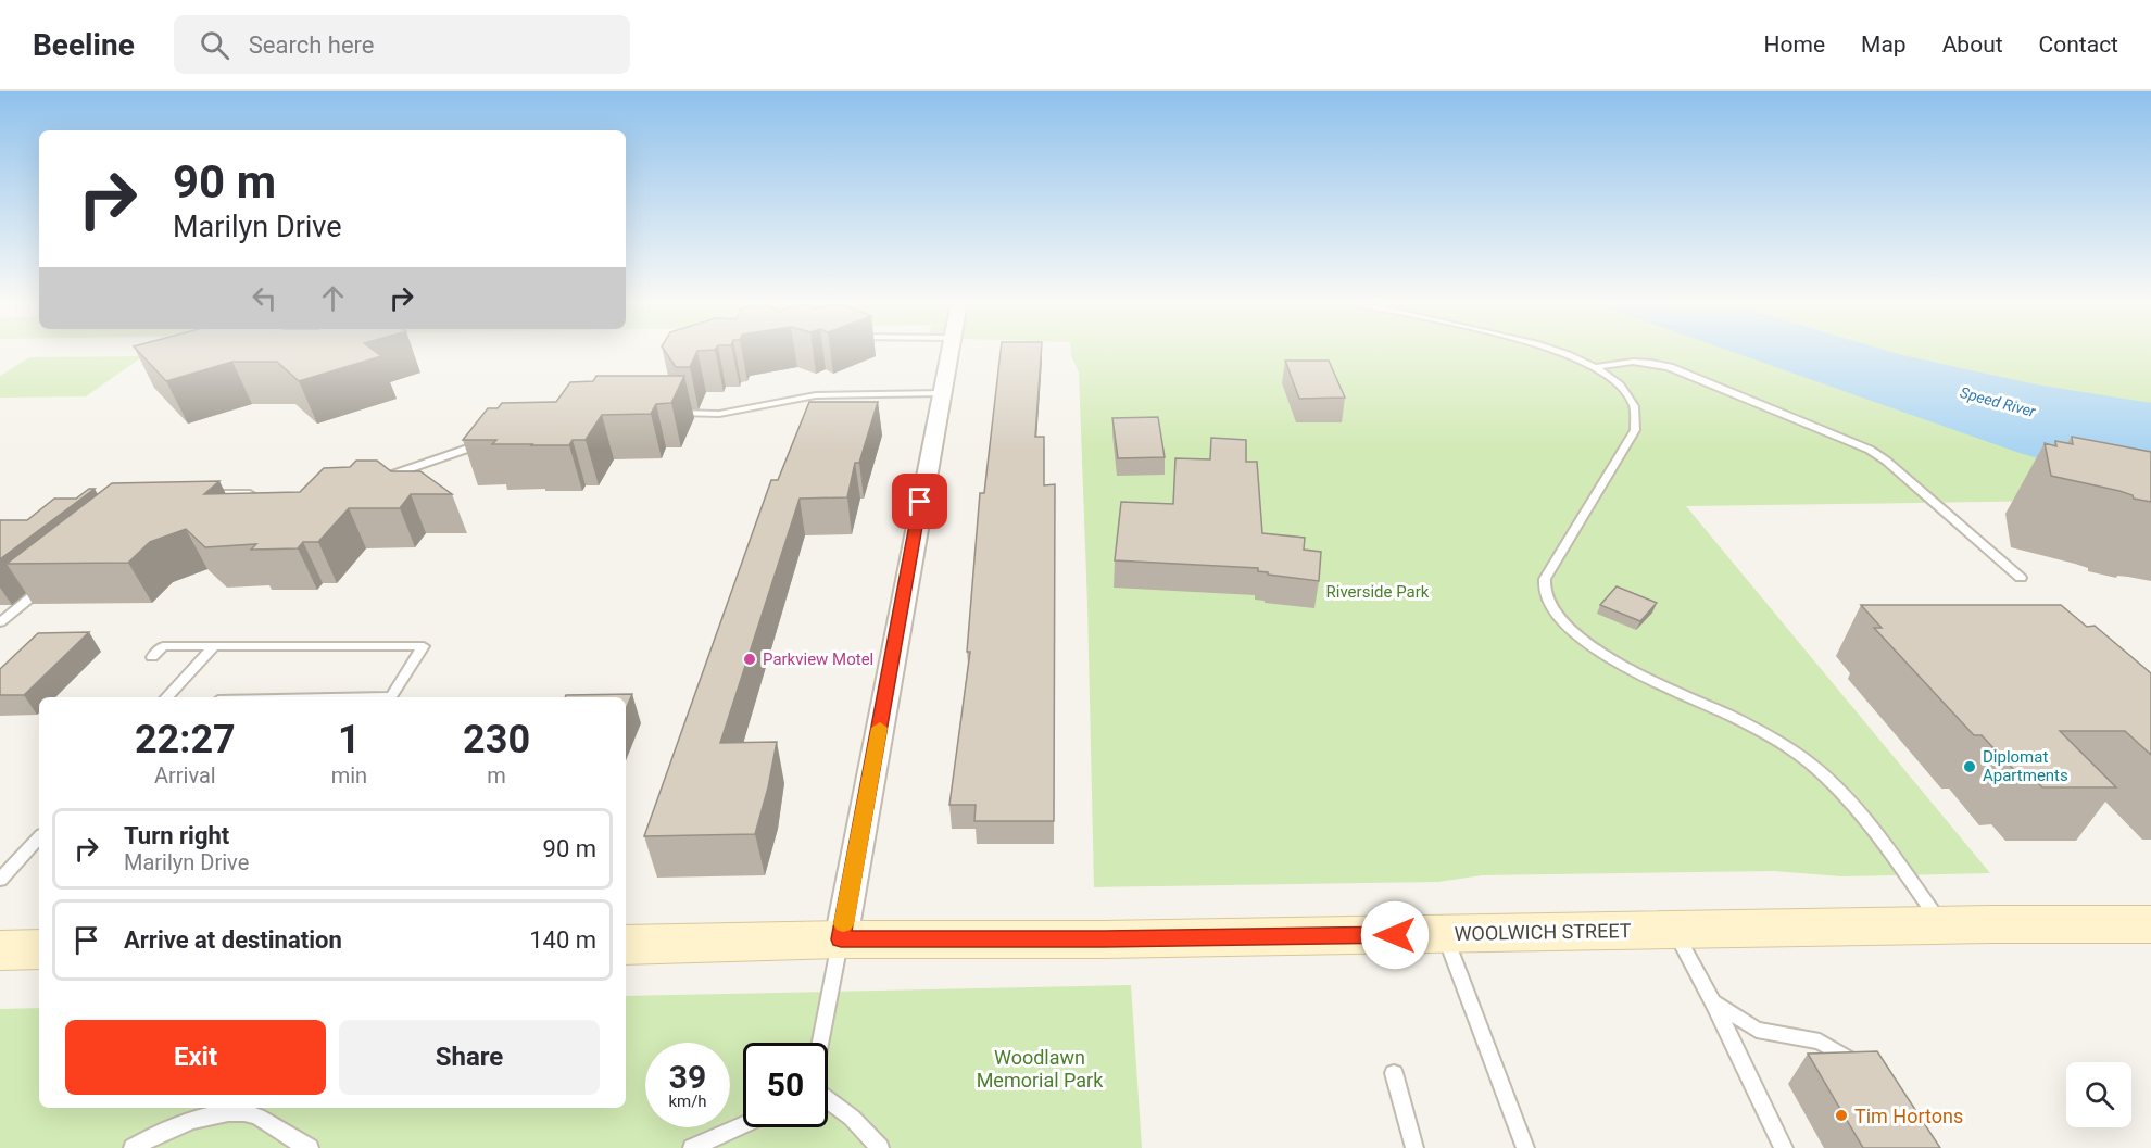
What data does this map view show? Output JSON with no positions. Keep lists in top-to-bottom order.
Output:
{
  "streets": {
    "main road": ["WOOLWICH STREET"]
  },
  "water": ["Speed River"],
  "parks": ["Riverside Park", "Woodlawn Memorial Park"],
  "places": ["Parkview Motel", "Diplomat Apartments", "Tim Hortons"],
  "page": {
    "header": "Beeline",
    "search": "Search here",
    "nav": [
      "Home",
      "Map",
      "About",
      "Contact"
    ],
    "turn": ["90 m", "Marilyn Drive"],
    "eta": [
      "22:27",
      "Arrival",
      "1",
      "min",
      "230",
      "m"
    ],
    "list": [
      {
        "name": "Turn right",
        "note": "Marilyn Drive",
        "value": "90 m"
      },
      {
        "name": "Arrive at destination",
        "value": "140 m"
      }
    ],
    "buttons": ["Exit", "Share"],
    "speed": "39 km/h",
    "limit": "50"
  }
}
